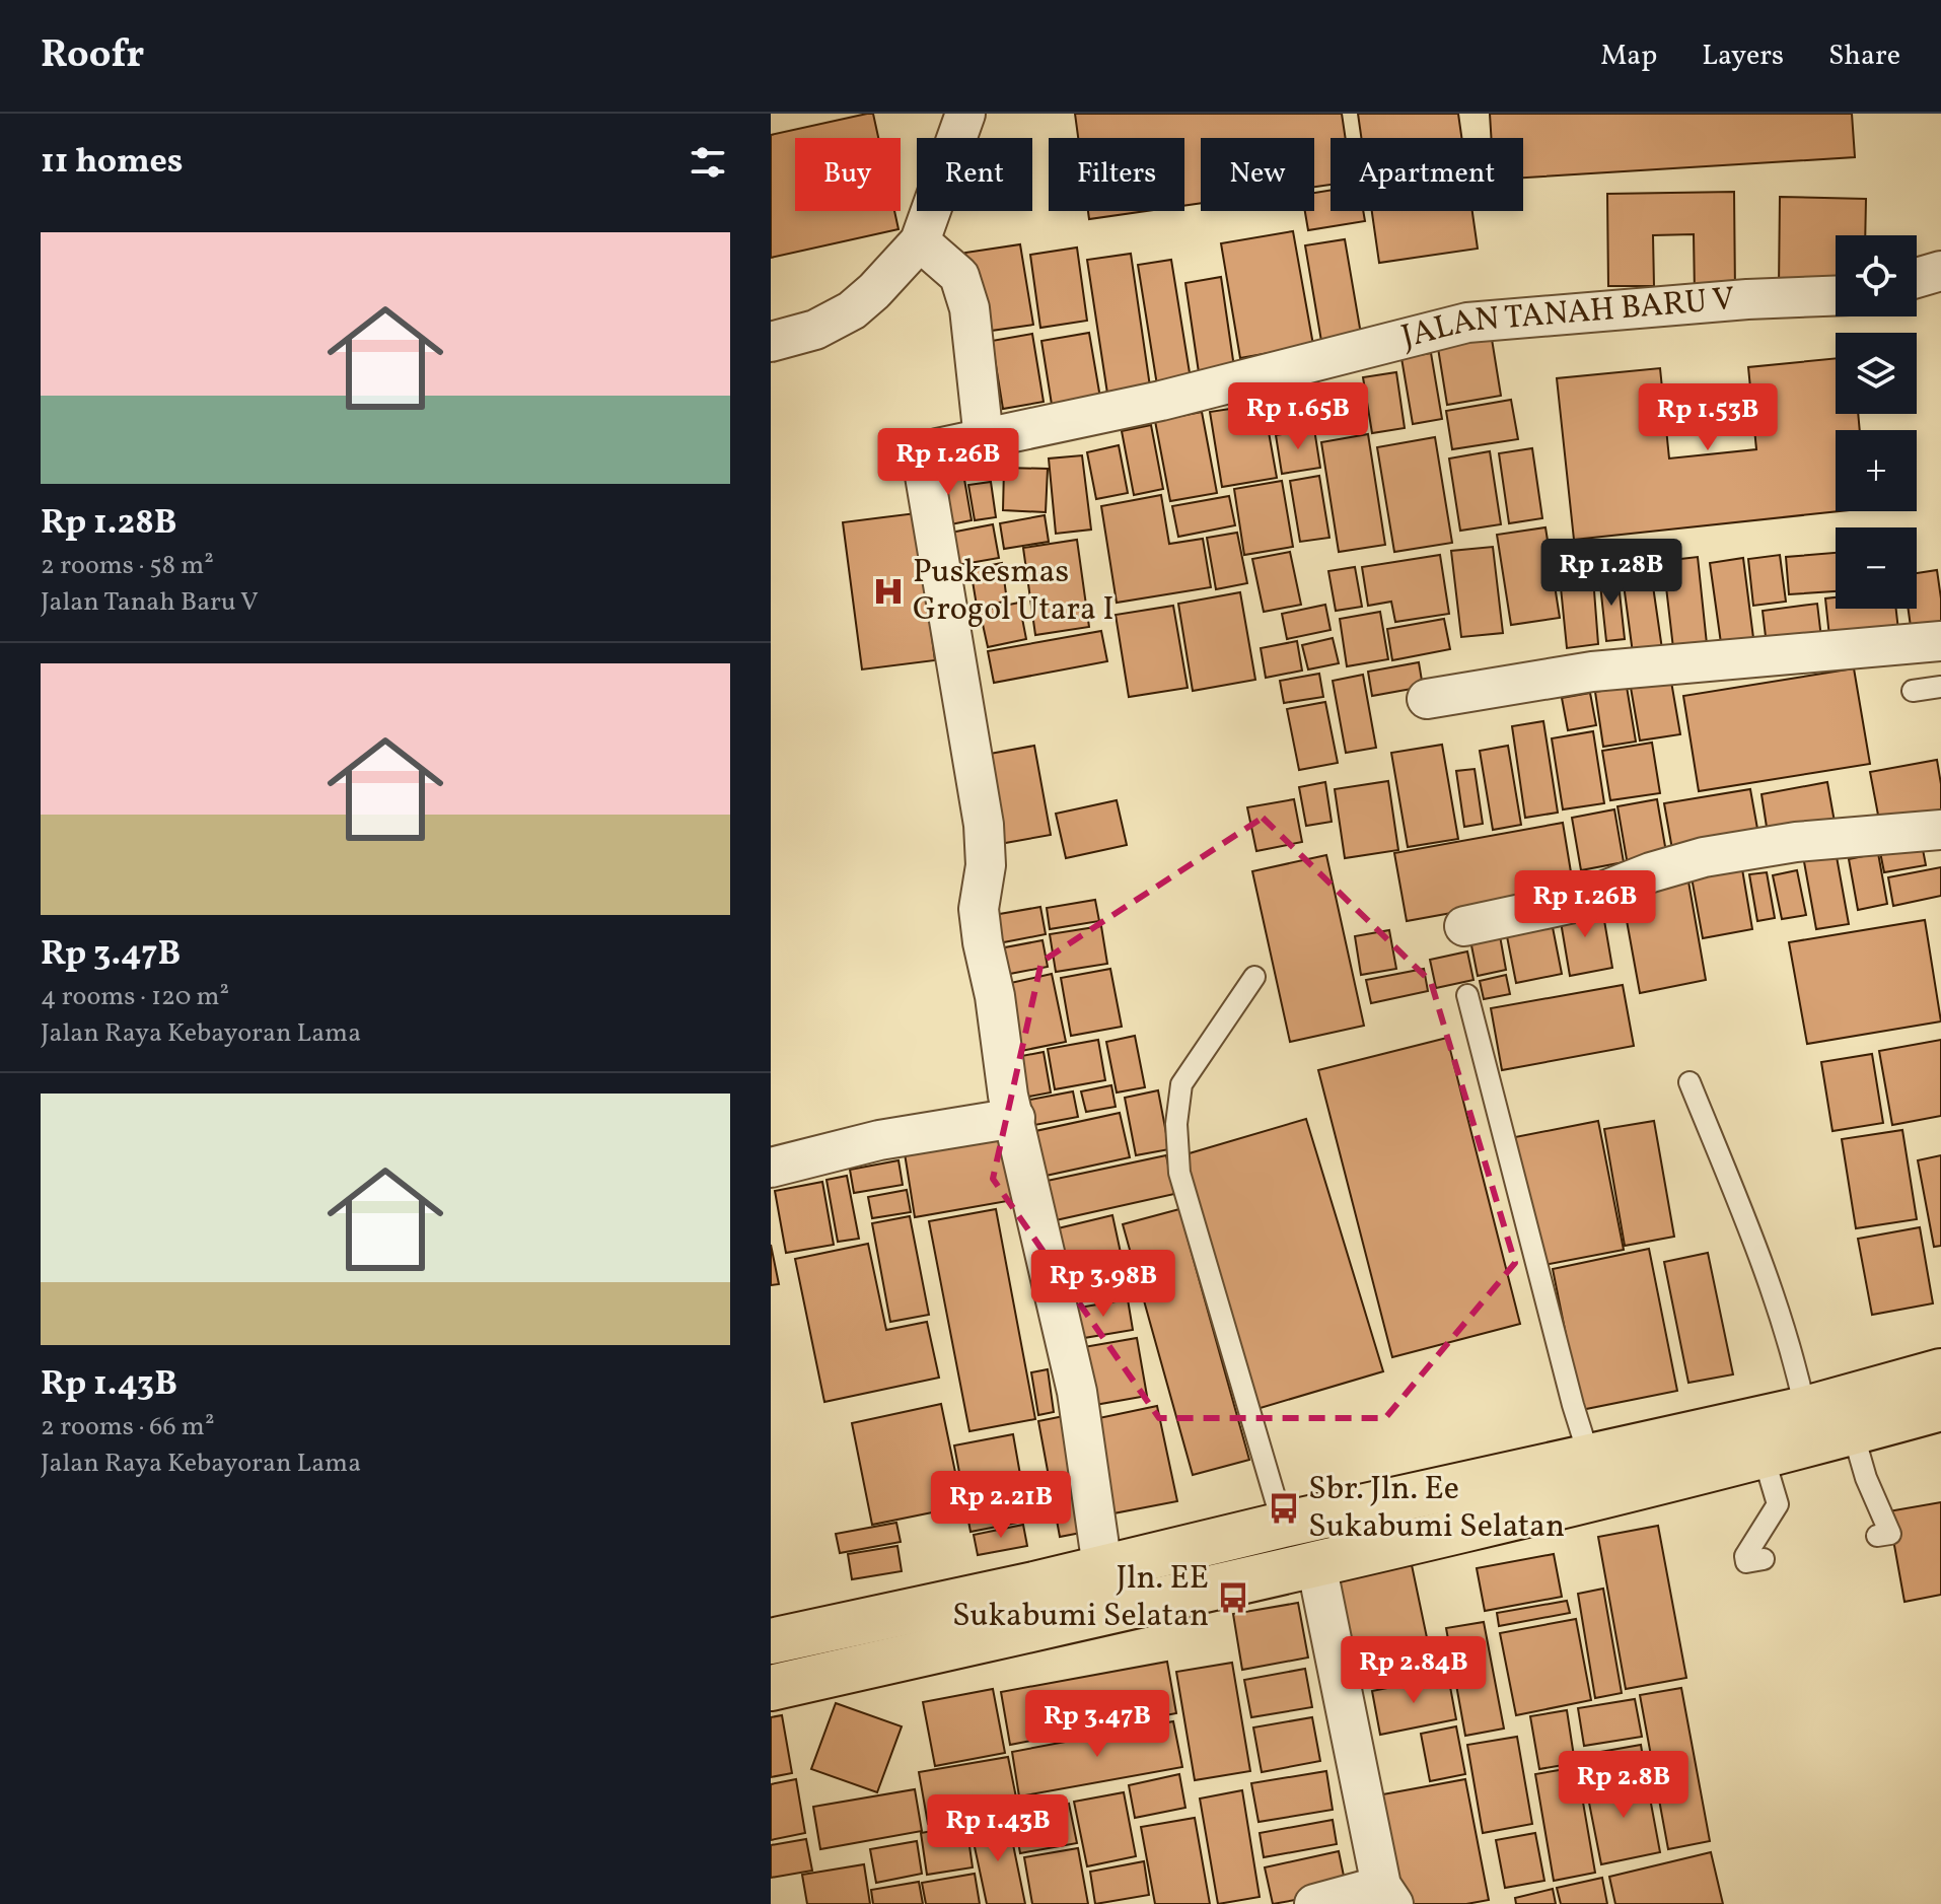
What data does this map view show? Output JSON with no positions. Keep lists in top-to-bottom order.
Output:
{
  "streets": {
    "street": ["JALAN TANAH BARU V"]
  },
  "places": {
    "hospital": ["Puskesmas Grogol Utara I"],
    "bus stop": ["Sbr. Jln. Ee Sukabumi Selatan", "Jln. EE Sukabumi Selatan"]
  },
  "page": {
    "header": "Roofr",
    "nav": ["Map", "Layers", "Share"],
    "heading": "11 homes",
    "chip": [
      "Buy",
      "Rent",
      "Filters",
      "New",
      "Apartment"
    ],
    "list": [
      {
        "name": "Rp 1.28B",
        "note": "2 rooms · 58 m² · Jalan Tanah Baru V"
      },
      {
        "name": "Rp 3.47B",
        "note": "4 rooms · 120 m² · Jalan Raya Kebayoran Lama"
      },
      {
        "name": "Rp 1.43B",
        "note": "2 rooms · 66 m² · Jalan Raya Kebayoran Lama"
      }
    ],
    "map_buttons": ["+", "−"],
    "price": [
      "Rp 1.65B",
      "Rp 1.53B",
      "Rp 1.26B",
      "Rp 1.28B",
      "Rp 1.26B",
      "Rp 3.98B",
      "Rp 2.21B",
      "Rp 2.84B",
      "Rp 3.47B",
      "Rp 2.8B",
      "Rp 1.43B"
    ]
  }
}
